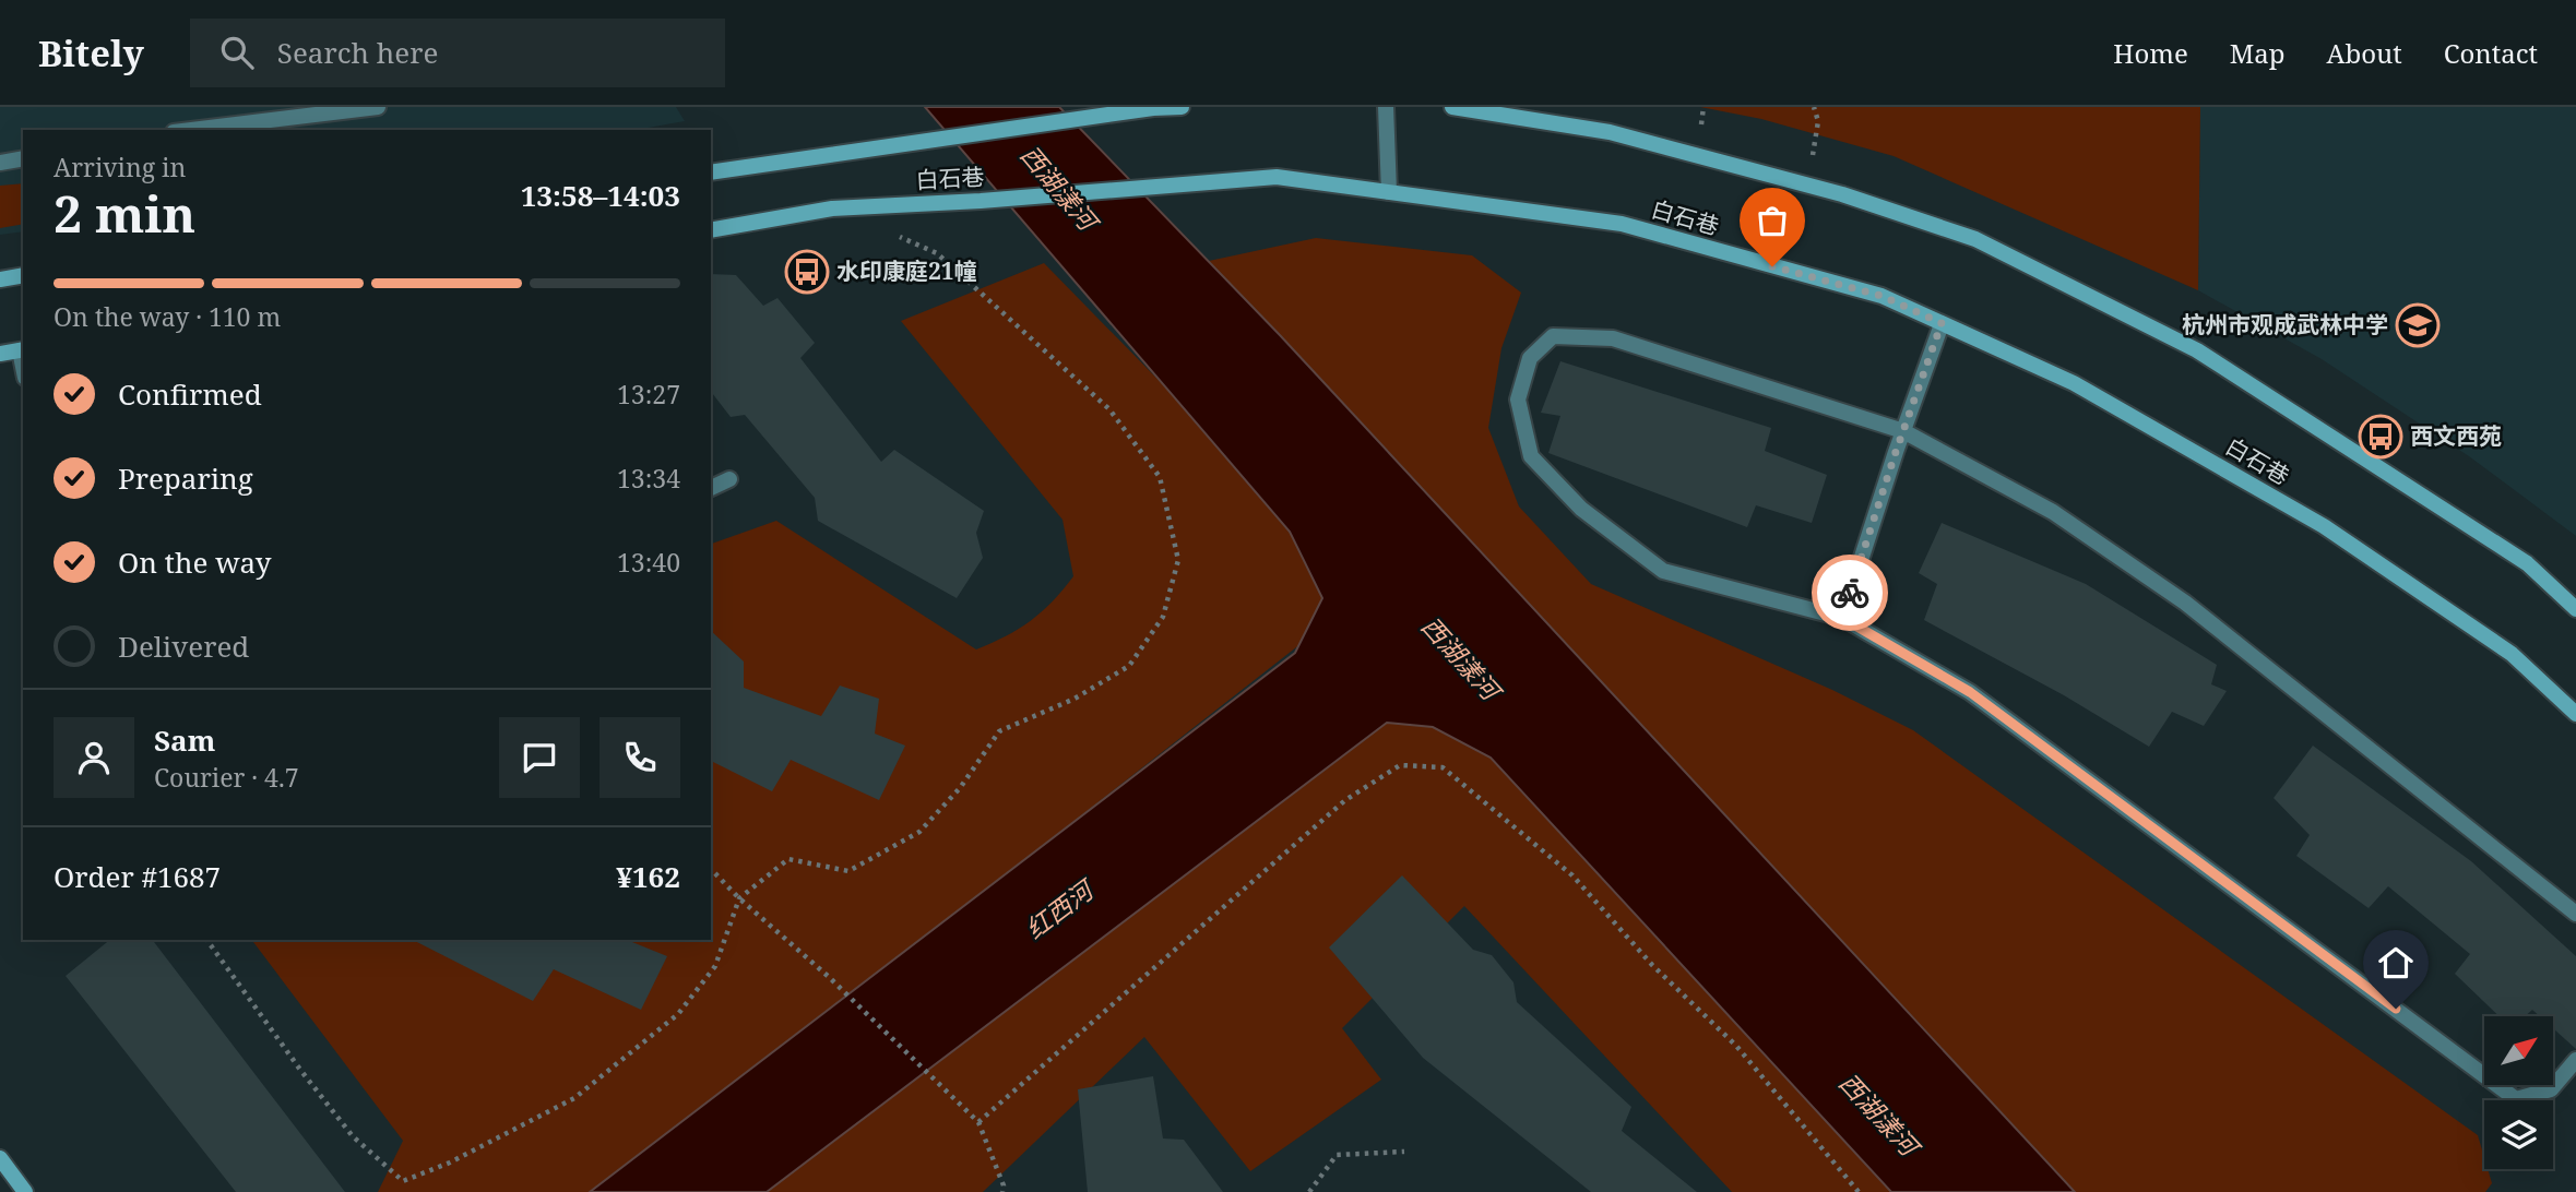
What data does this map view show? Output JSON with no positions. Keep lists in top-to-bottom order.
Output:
{
  "streets": {
    "main road": ["白石巷"]
  },
  "water": ["西湖漾河", "红西河"],
  "places": {
    "bus stop": ["水印康庭21幢", "西文西苑"],
    "school or university": ["杭州市观成武林中学"]
  },
  "north": "top right",
  "page": {
    "header": "Bitely",
    "search": "Search here",
    "nav": [
      "Home",
      "Map",
      "About",
      "Contact"
    ],
    "heading": ["2 min", "Arriving in", "13:58–14:03"],
    "panel": [
      "Sam",
      "Courier · 4.7",
      "Order #1687",
      "¥162"
    ],
    "bar": "On the way · 110 m",
    "list": [
      ["Confirmed", "13:27"],
      ["Preparing", "13:34"],
      ["On the way", "13:40"],
      "Delivered"
    ]
  }
}
